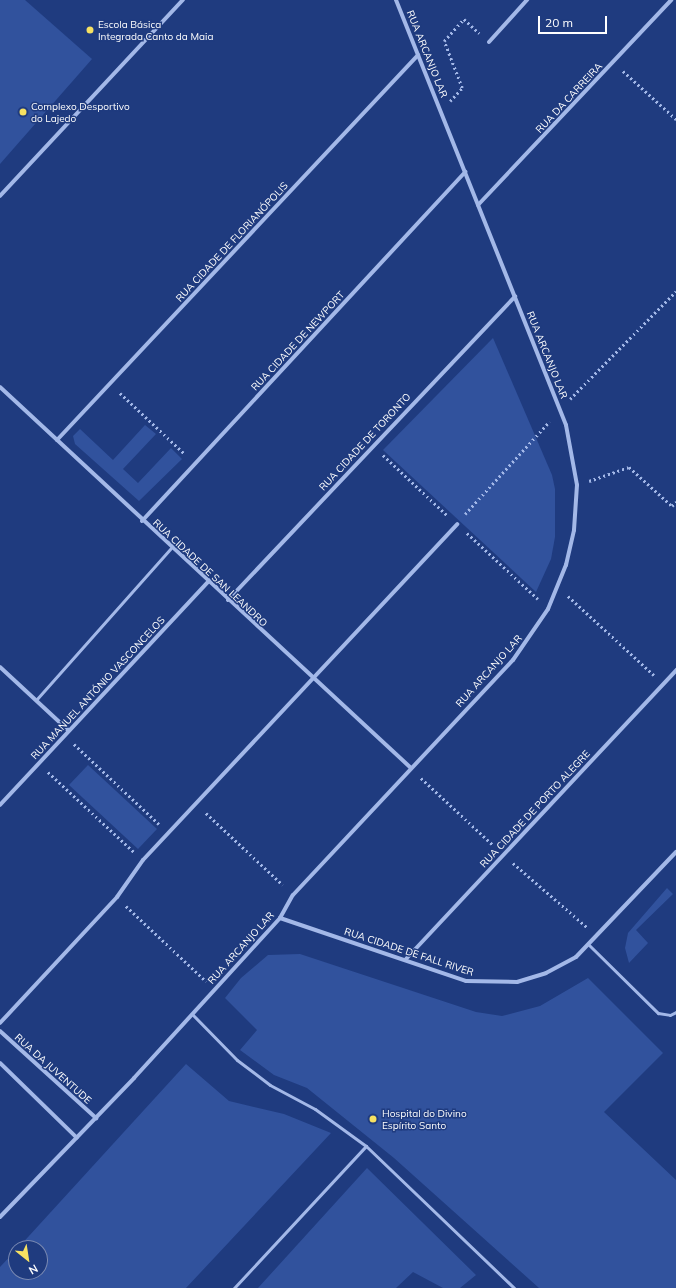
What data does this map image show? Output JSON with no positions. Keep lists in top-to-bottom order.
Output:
{
  "streets": {
    "street": [
      "RUA ARCANJO LAR",
      "RUA DA CARREIRA",
      "RUA CIDADE DE FLORIANÓPOLIS",
      "RUA CIDADE DE NEWPORT",
      "RUA CIDADE DE TORONTO",
      "RUA CIDADE DE SAN LEANDRO",
      "RUA MANUEL ANTÓNIO VASCONCELOS",
      "RUA CIDADE DE PORTO ALEGRE",
      "RUA CIDADE DE FALL RIVER",
      "RUA DA JUVENTUDE"
    ]
  },
  "crossings": [
    ["RUA ARCANJO LAR", "RUA DA CARREIRA"],
    ["RUA ARCANJO LAR", "RUA CIDADE DE FLORIANÓPOLIS"],
    ["RUA ARCANJO LAR", "RUA CIDADE DE NEWPORT"],
    ["RUA ARCANJO LAR", "RUA CIDADE DE TORONTO"],
    ["RUA ARCANJO LAR", "RUA CIDADE DE SAN LEANDRO"],
    ["RUA ARCANJO LAR", "RUA CIDADE DE FALL RIVER"],
    ["RUA ARCANJO LAR", "RUA DA JUVENTUDE"],
    ["RUA CIDADE DE FLORIANÓPOLIS", "RUA CIDADE DE SAN LEANDRO"],
    ["RUA CIDADE DE NEWPORT", "RUA CIDADE DE SAN LEANDRO"],
    ["RUA CIDADE DE TORONTO", "RUA CIDADE DE SAN LEANDRO"],
    ["RUA CIDADE DE SAN LEANDRO", "RUA MANUEL ANTÓNIO VASCONCELOS"],
    ["RUA CIDADE DE PORTO ALEGRE", "RUA CIDADE DE FALL RIVER"]
  ],
  "places": ["Escola Básica Integrada Canto da Maia", "Complexo Desportivo do Lajedo", "Hospital do Divino Espírito Santo"],
  "scale_bar": "20 m",
  "north": "bottom right"
}
